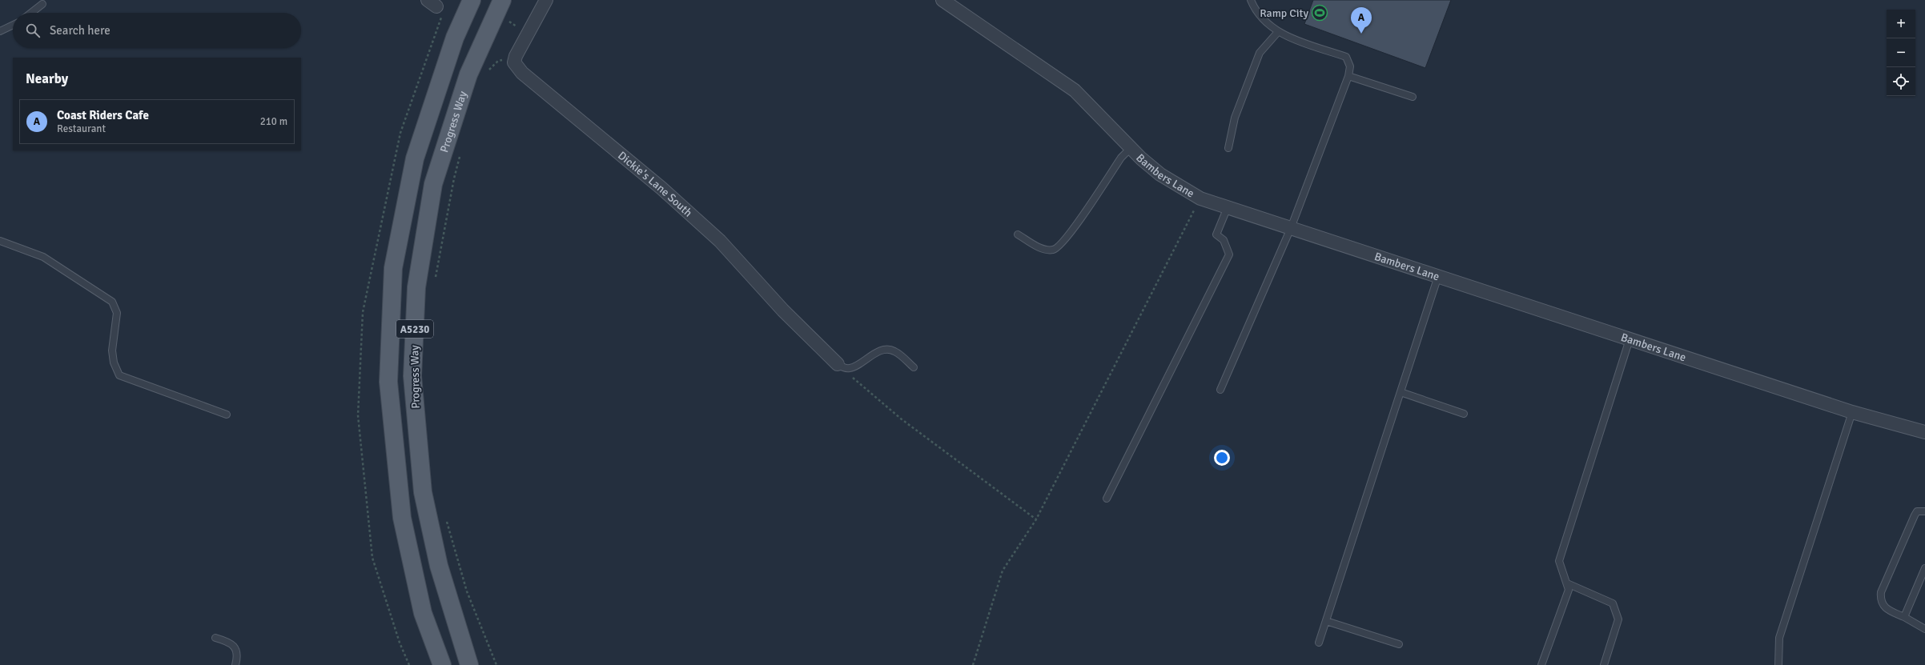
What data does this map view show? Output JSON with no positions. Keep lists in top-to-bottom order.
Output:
{
  "streets": {
    "main road": ["Progress Way", "A5230"],
    "street": ["Bambers Lane", "Dickie's Lane South"]
  },
  "places": {
    "sports": ["Ramp City"]
  },
  "page": {
    "pins": "A",
    "map_buttons": ["+", "−"],
    "search": "Search here",
    "heading": "Nearby",
    "list": [
      {
        "mark": "A",
        "name": "Coast Riders Cafe",
        "note": "Restaurant",
        "value": "210 m"
      }
    ]
  }
}
